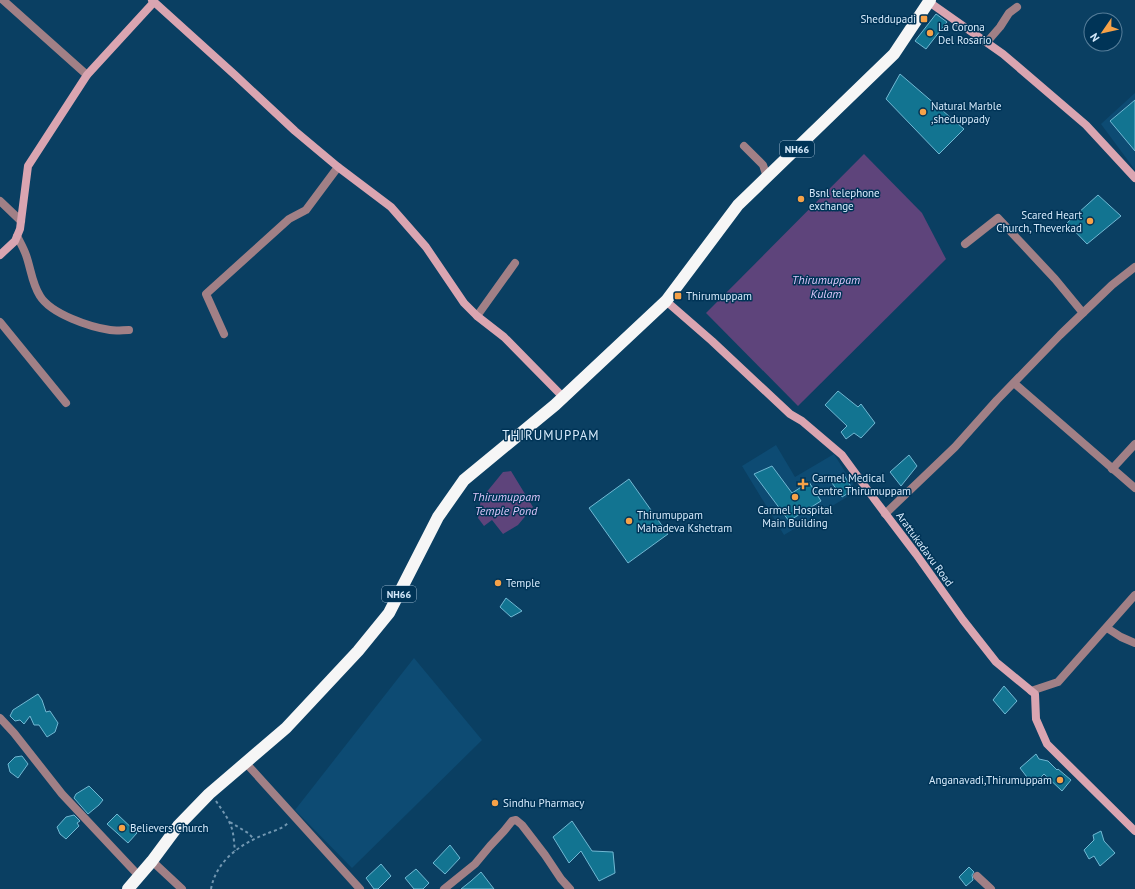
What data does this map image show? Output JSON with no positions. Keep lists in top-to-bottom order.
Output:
{
  "streets": {
    "highway": ["NH66"],
    "street": ["Arattukadavu Road"]
  },
  "crossings": [
    ["NH66", "Arattukadavu Road"]
  ],
  "districts": ["THIRUMUPPAM"],
  "water": ["Thirumuppam Kulam", "Thirumuppam Temple Pond"],
  "places": {
    "transit": ["Sheddupadi", "Thirumuppam"],
    "other": [
      "La Corona Del Rosario",
      "Natural Marble ,sheduppady",
      "Bsnl telephone exchange",
      "Scared Heart Church, Theverkad",
      "Carmel Hospital Main Building",
      "Thirumuppam Mahadeva Kshetram",
      "Temple",
      "Anganavadi,Thirumuppam",
      "Sindhu Pharmacy",
      "Believers Church"
    ],
    "health": ["Carmel Medical Centre Thirumuppam"]
  },
  "north": "bottom left"
}
